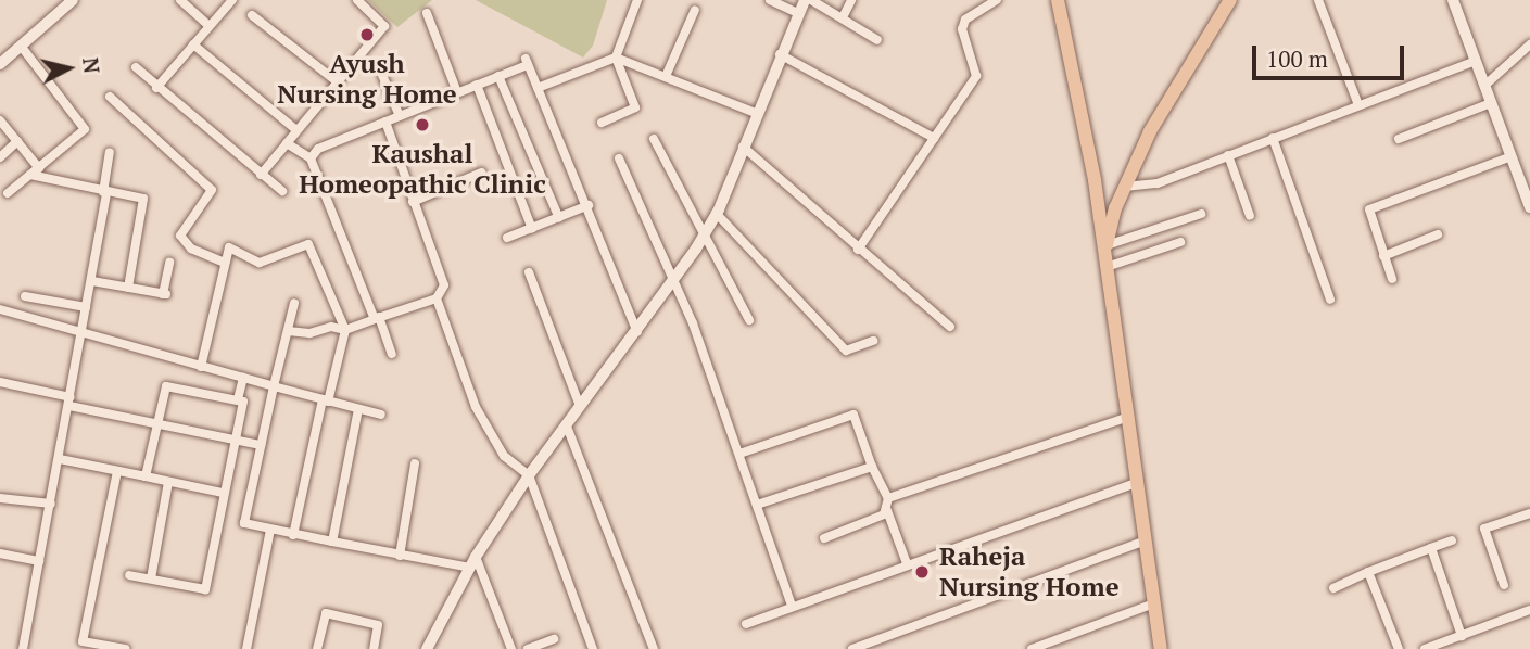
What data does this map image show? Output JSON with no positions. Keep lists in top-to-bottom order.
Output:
{
  "places": ["Ayush Nursing Home", "Kaushal Homeopathic Clinic", "Raheja Nursing Home"],
  "scale_bar": "100 m",
  "north": "right"
}
